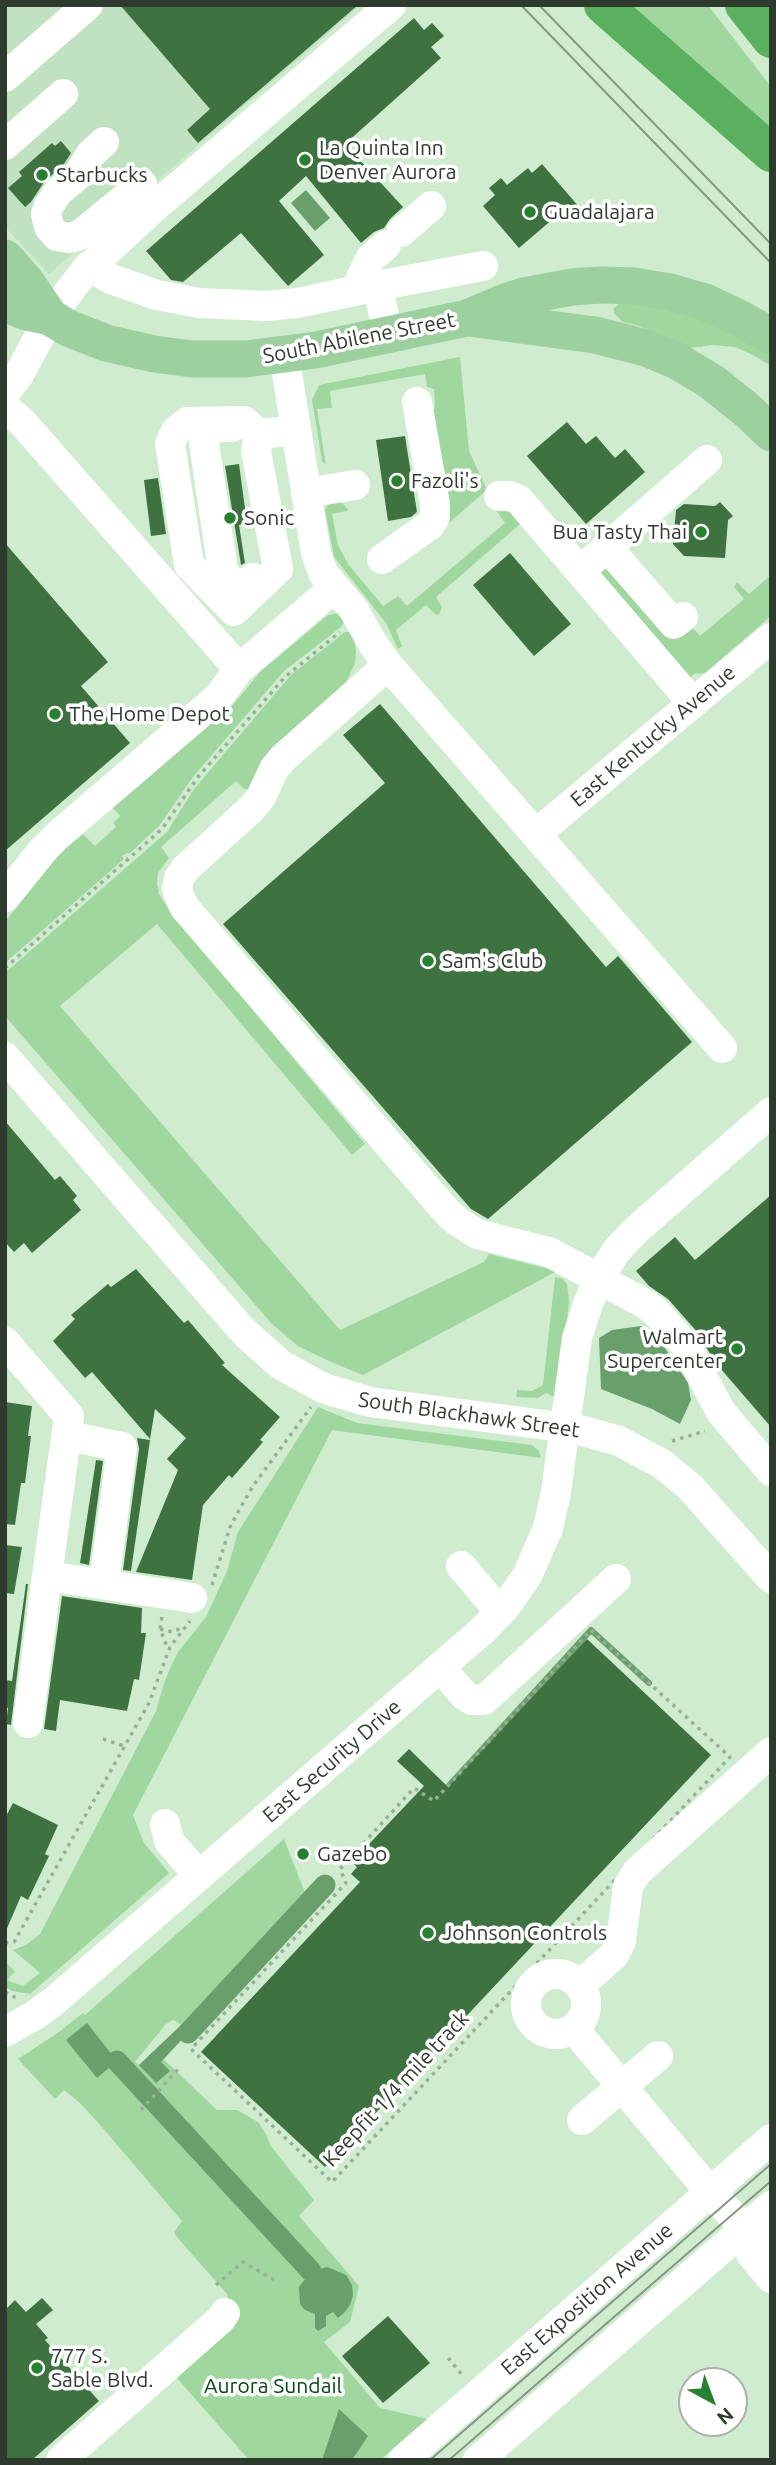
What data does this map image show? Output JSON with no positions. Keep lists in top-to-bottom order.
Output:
{
  "streets": {
    "main road": ["South Abilene Street"],
    "street": [
      "East Kentucky Avenue",
      "South Blackhawk Street",
      "East Security Drive",
      "East Exposition Avenue"
    ],
    "path": ["Keepfit 1/4 mile track"]
  },
  "crossings": [
    ["South Blackhawk Street", "East Security Drive"]
  ],
  "parks": ["Aurora Sundail"],
  "places": [
    "La Quinta Inn Denver Aurora",
    "Starbucks",
    "Guadalajara",
    "Fazoli's",
    "Sonic",
    "Bua Tasty Thai",
    "The Home Depot",
    "Sam's Club",
    "Walmart Supercenter",
    "Gazebo",
    "Johnson Controls",
    "777 S. Sable Blvd."
  ],
  "north": "bottom right"
}
